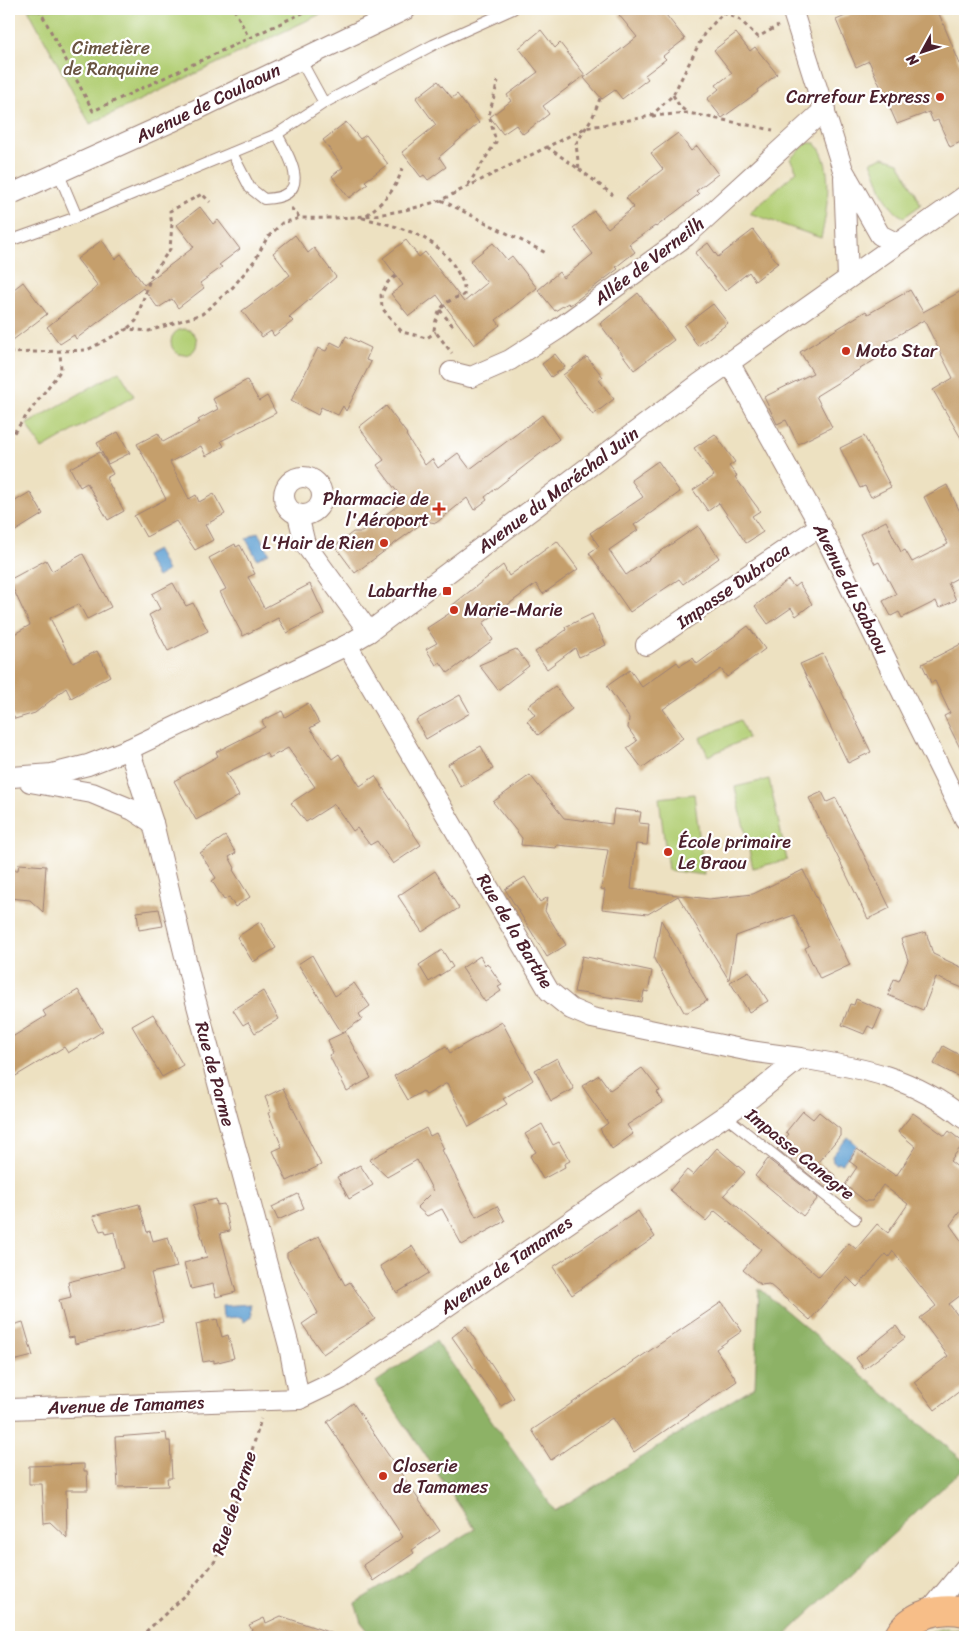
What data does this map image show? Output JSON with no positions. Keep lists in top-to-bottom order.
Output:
{
  "streets": {
    "street": [
      "Avenue de Coulaoun",
      "Allée de Verneilh",
      "Avenue du Maréchal Juin",
      "Impasse Dubroca",
      "Avenue du Sabaou",
      "Rue de la Barthe",
      "Rue de Parme",
      "Avenue de Tamames"
    ],
    "lane": ["Impasse Canegre"]
  },
  "crossings": [
    ["Avenue du Maréchal Juin", "Avenue du Sabaou"],
    ["Avenue du Maréchal Juin", "Rue de la Barthe"],
    ["Avenue du Maréchal Juin", "Rue de Parme"],
    ["Impasse Dubroca", "Avenue du Sabaou"],
    ["Rue de la Barthe", "Avenue de Tamames"],
    ["Rue de Parme", "Avenue de Tamames"],
    ["Impasse Canegre", "Avenue de Tamames"]
  ],
  "parks": ["Cimetière de Ranquine"],
  "places": {
    "other": [
      "Carrefour Express",
      "Moto Star",
      "L'Hair de Rien",
      "Marie-Marie",
      "École primaire Le Braou",
      "Closerie de Tamames"
    ],
    "health": ["Pharmacie de l'Aéroport"],
    "transit": ["Labarthe"]
  },
  "north": "bottom left"
}
